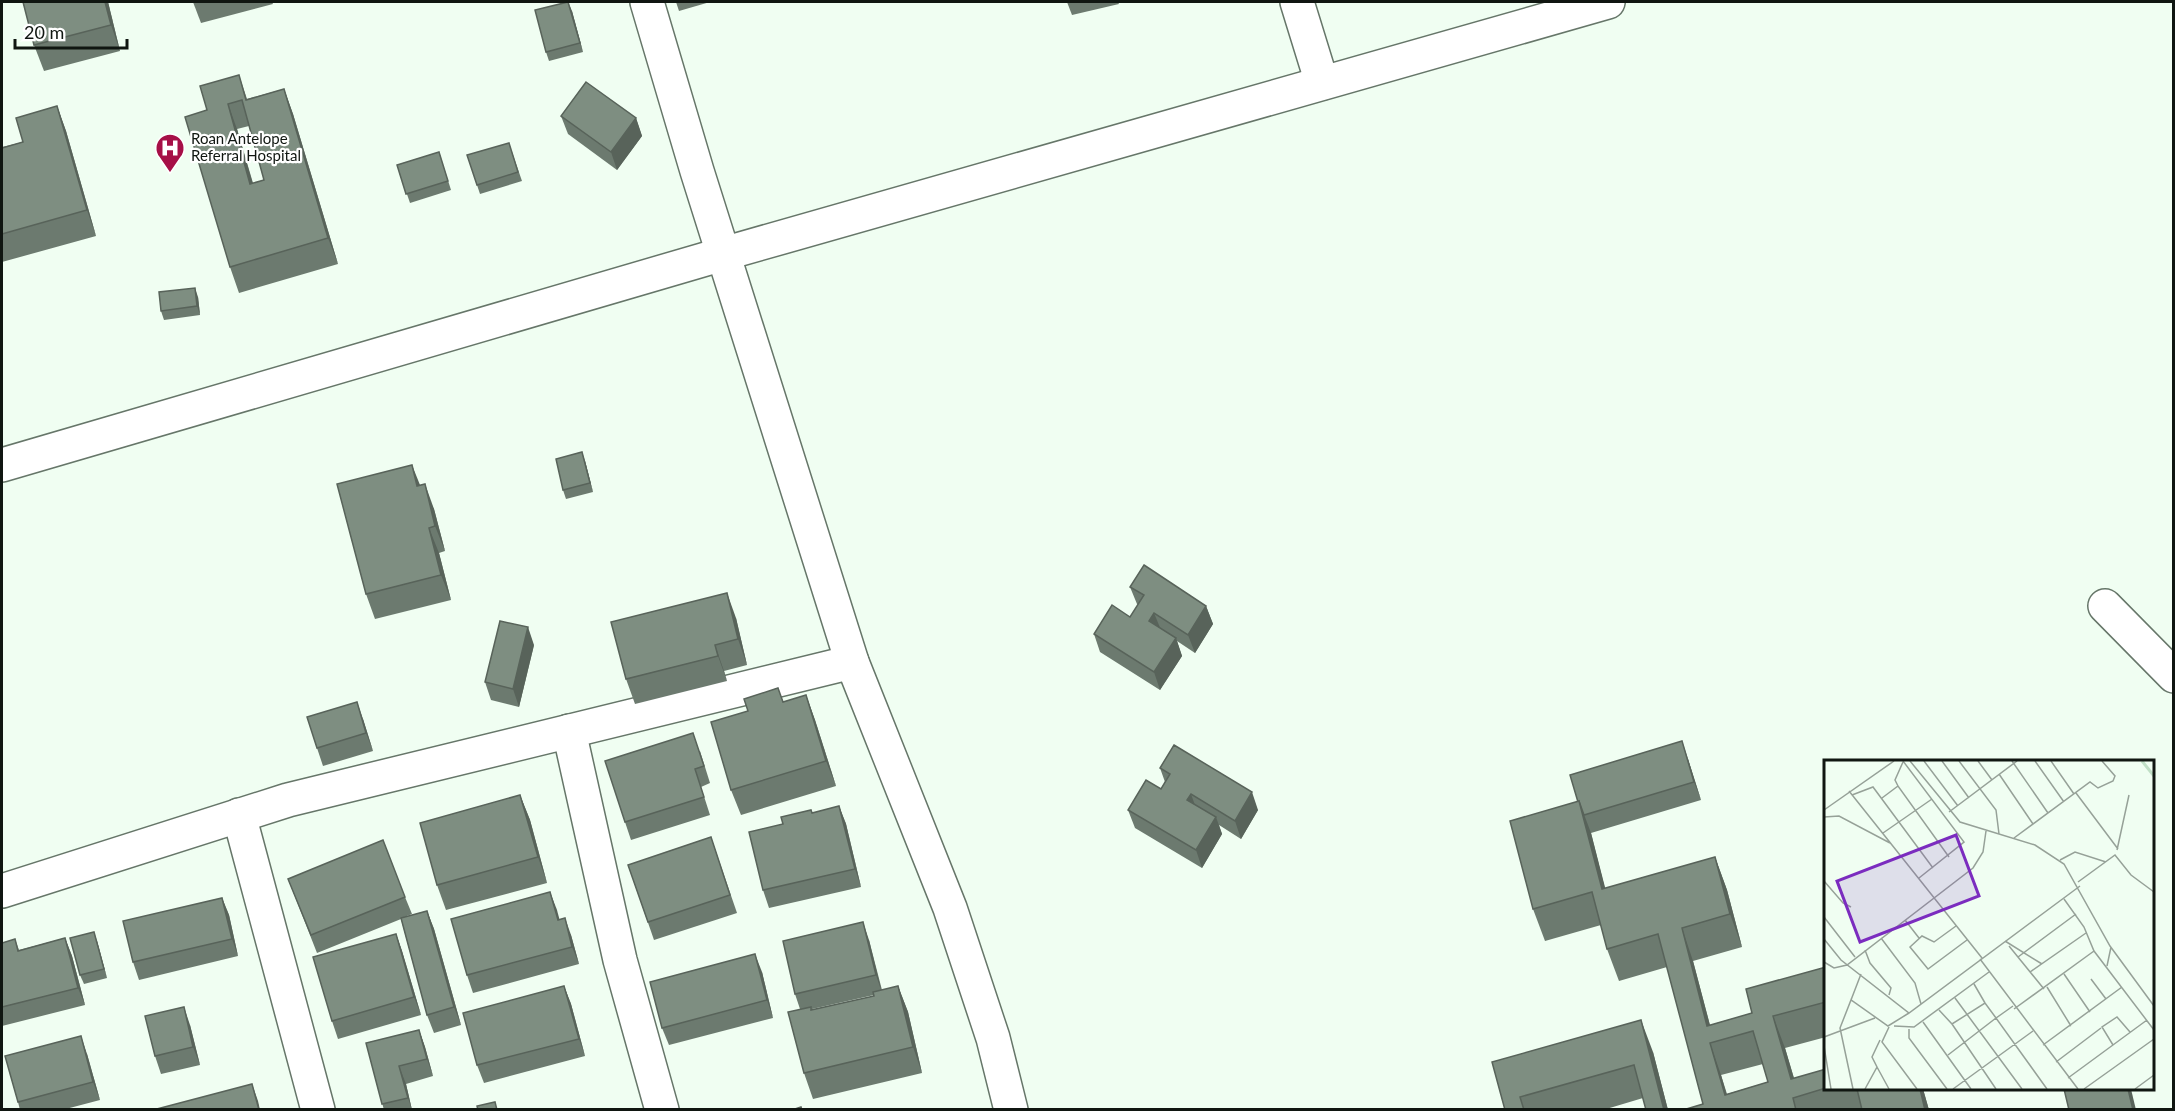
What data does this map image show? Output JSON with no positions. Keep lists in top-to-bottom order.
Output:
{
  "places": {
    "hospital": ["Roan Antelope Referral Hospital"]
  },
  "scale_bar": "20 m"
}
